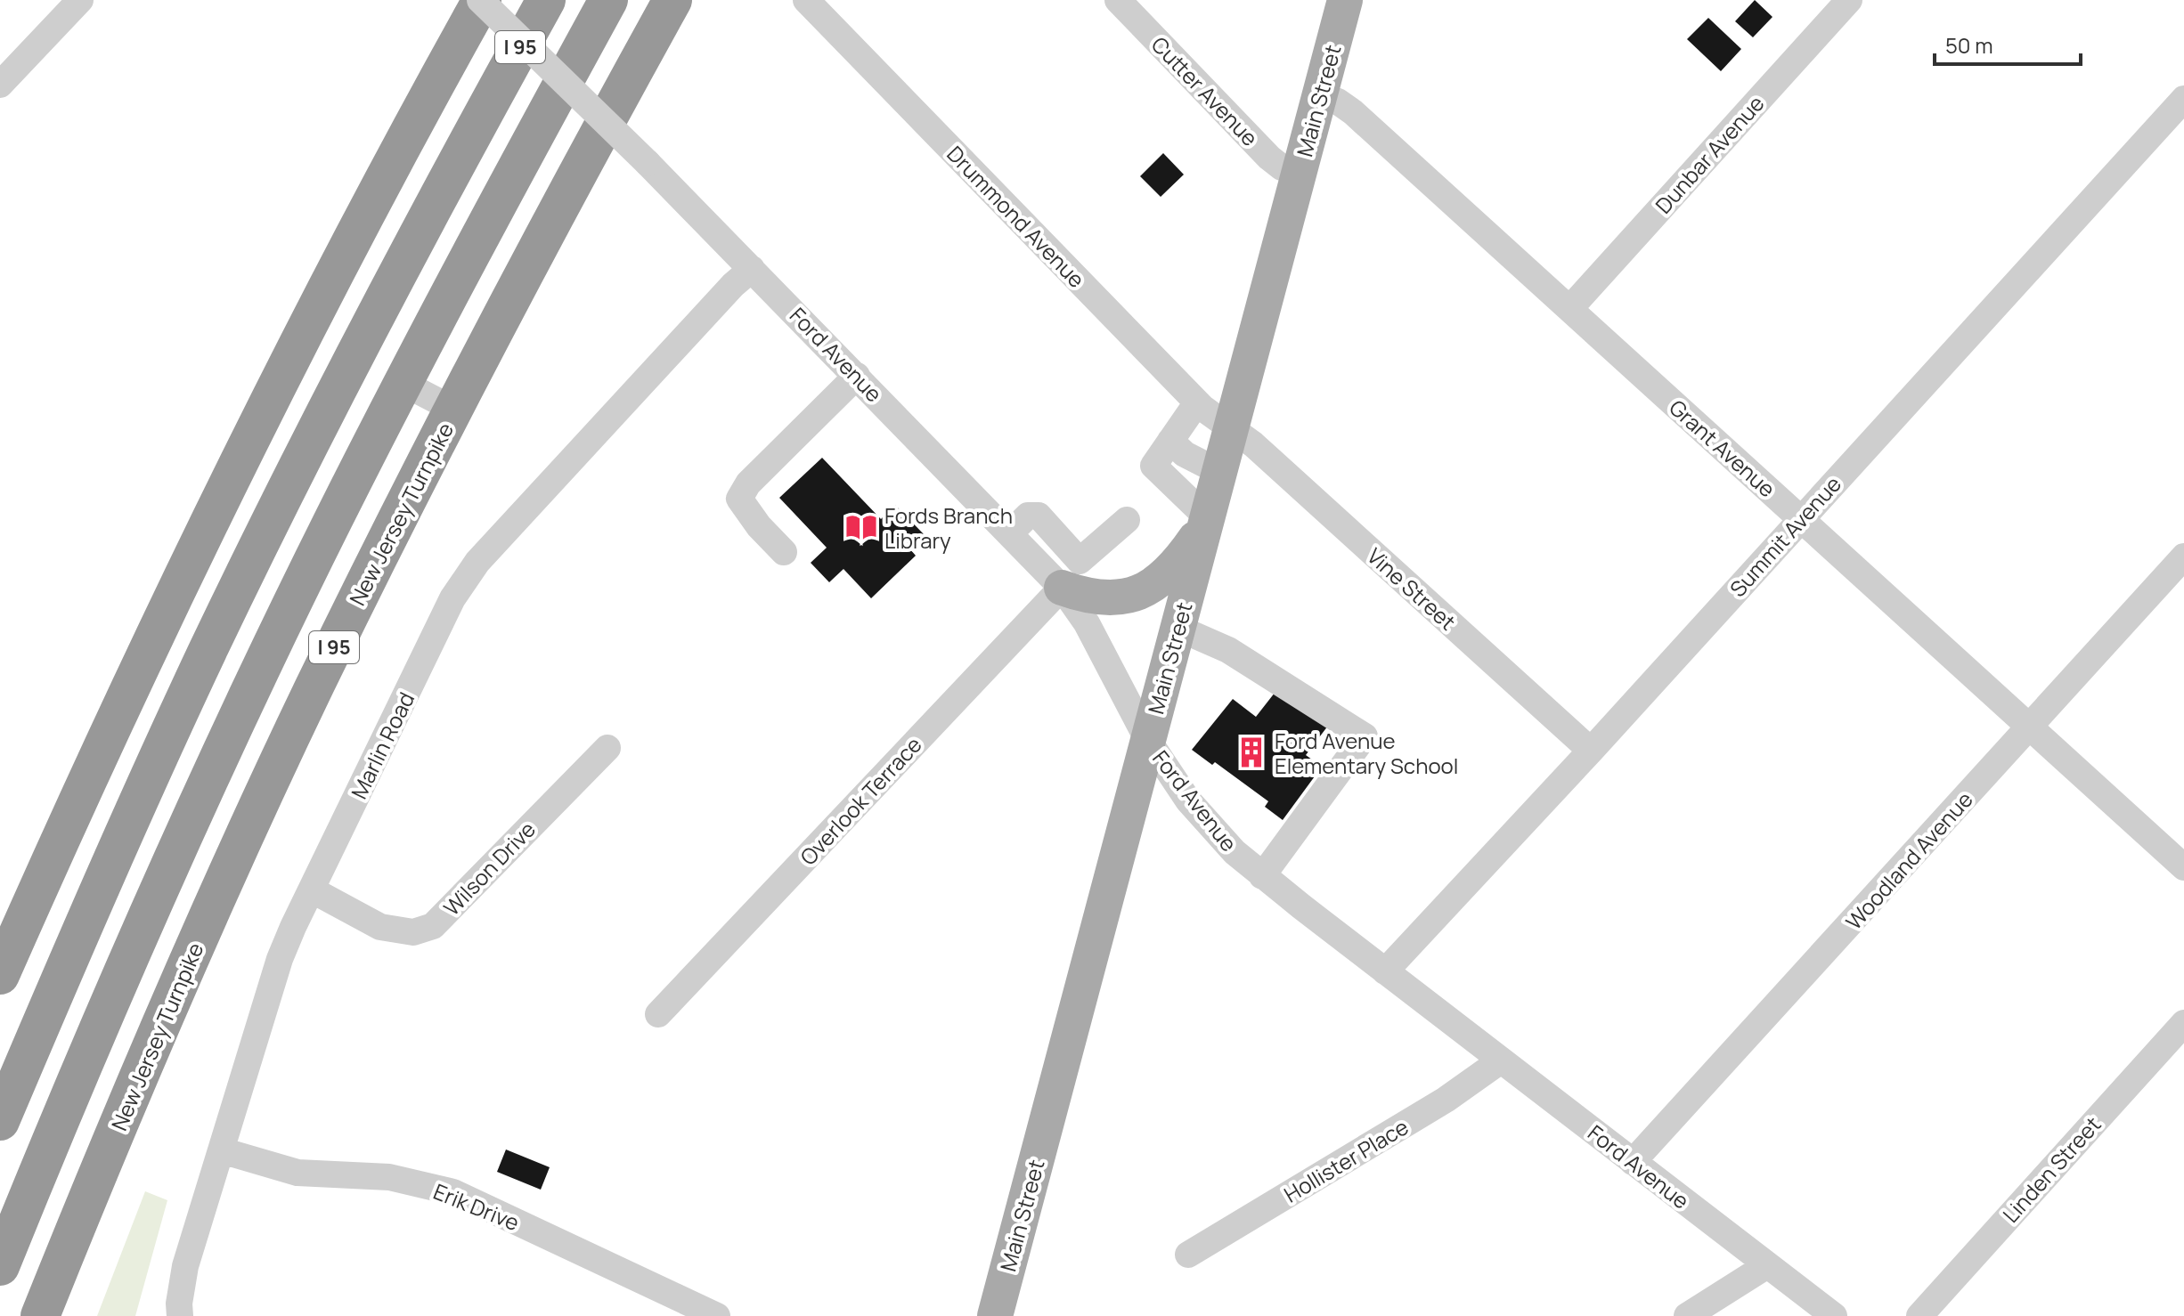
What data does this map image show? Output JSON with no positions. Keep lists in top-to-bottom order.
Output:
{
  "streets": {
    "highway": ["I 95", "New Jersey Turnpike"],
    "main road": ["Main Street"],
    "street": [
      "Cutter Avenue",
      "Dunbar Avenue",
      "Drummond Avenue",
      "Ford Avenue",
      "Grant Avenue",
      "Summit Avenue",
      "Vine Street",
      "Marlin Road",
      "Overlook Terrace",
      "Woodland Avenue",
      "Wilson Drive",
      "Hollister Place",
      "Linden Street",
      "Erik Drive"
    ]
  },
  "crossings": [
    ["I 95", "Ford Avenue"],
    ["Cutter Avenue", "Main Street"],
    ["Main Street", "Drummond Avenue"],
    ["Main Street", "Ford Avenue"],
    ["Main Street", "Grant Avenue"],
    ["Main Street", "Vine Street"],
    ["Dunbar Avenue", "Grant Avenue"],
    ["Drummond Avenue", "Vine Street"],
    ["Ford Avenue", "Summit Avenue"],
    ["Ford Avenue", "Marlin Road"],
    ["Ford Avenue", "Overlook Terrace"],
    ["Ford Avenue", "Woodland Avenue"],
    ["Ford Avenue", "Hollister Place"],
    ["Grant Avenue", "Summit Avenue"],
    ["Grant Avenue", "Woodland Avenue"],
    ["Summit Avenue", "Vine Street"],
    ["Marlin Road", "Wilson Drive"],
    ["Marlin Road", "Erik Drive"]
  ],
  "places": {
    "library": ["Fords Branch Library"],
    "building": ["Ford Avenue Elementary School"]
  },
  "scale_bar": "50 m"
}
